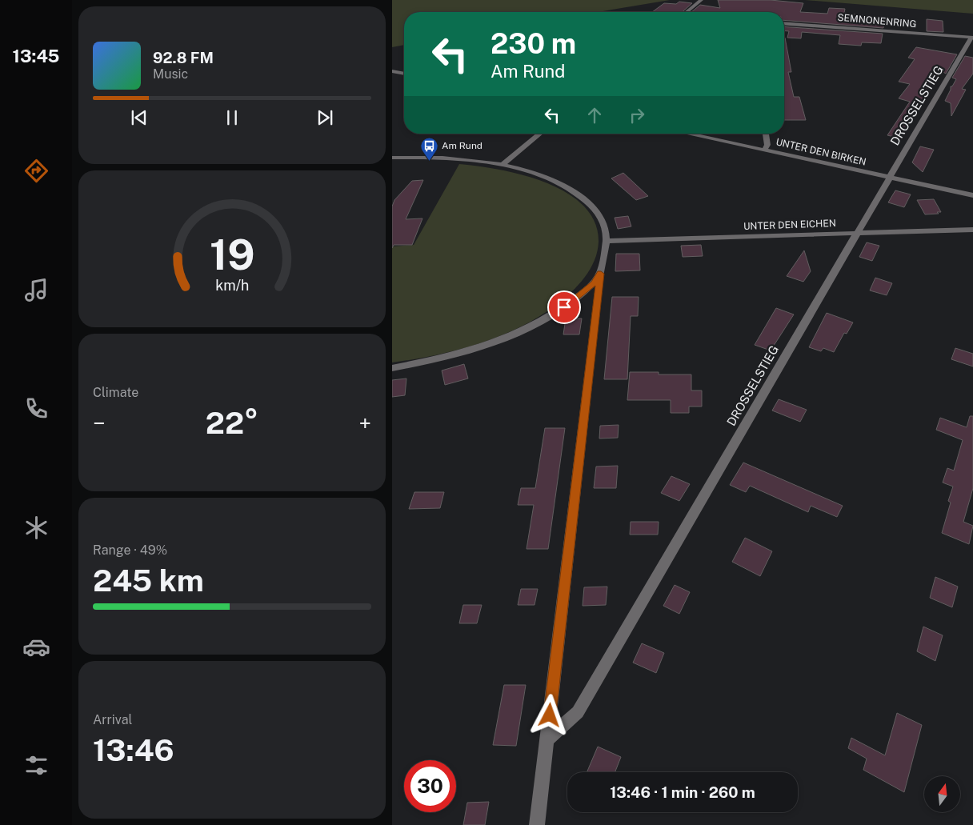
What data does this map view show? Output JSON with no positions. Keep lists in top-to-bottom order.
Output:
{
  "streets": {
    "street": [
      "SEMNONENRING",
      "DROSSELSTIEG",
      "UNTER DEN BIRKEN",
      "UNTER DEN EICHEN"
    ]
  },
  "crossings": [
    ["SEMNONENRING", "DROSSELSTIEG"],
    ["DROSSELSTIEG", "UNTER DEN BIRKEN"],
    ["DROSSELSTIEG", "UNTER DEN EICHEN"]
  ],
  "places": {
    "bus stop": ["Am Rund"]
  },
  "north": "top",
  "page": {
    "tabs": "13:45",
    "turn": ["230 m", "Am Rund"],
    "song": ["92.8 FM", "Music"],
    "tile": [
      "Climate",
      ["Range · 49%", "245 km"],
      ["Arrival", "13:46"]
    ],
    "heat": ["−", "22°", "+"],
    "limit": "30",
    "trip": "13:46 · 1 min · 260 m",
    "gauge": ["19", "km/h"]
  }
}
